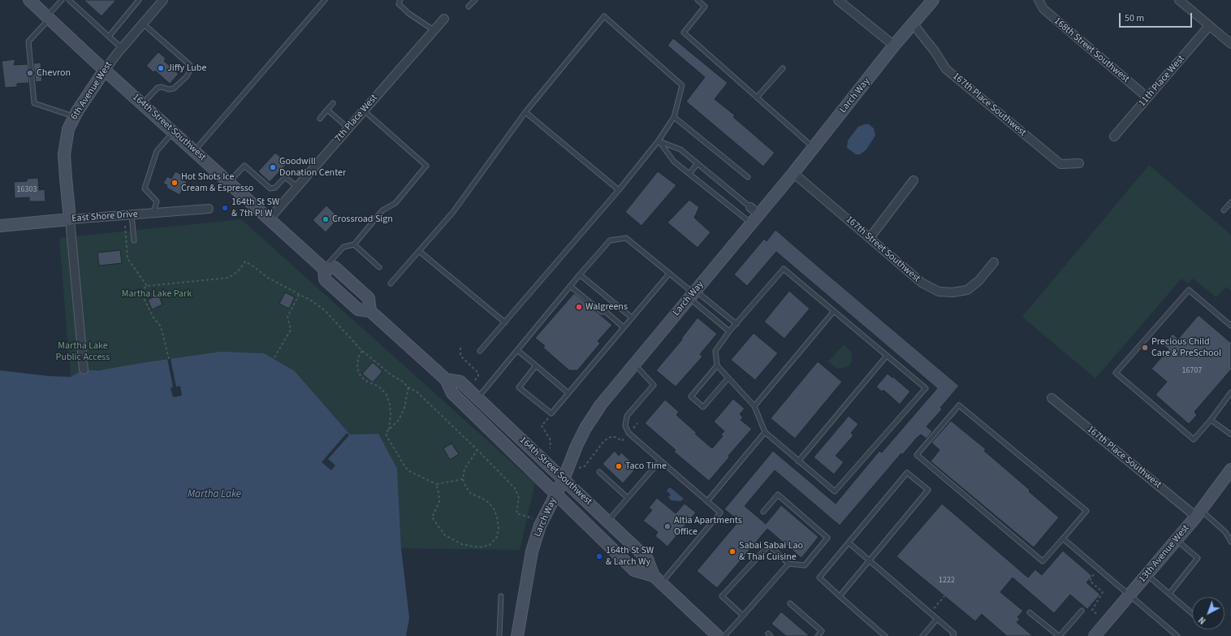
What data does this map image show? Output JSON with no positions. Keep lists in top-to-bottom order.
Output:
{
  "streets": {
    "main road": [
      "6th Avenue West",
      "Larch Way",
      "164th Street Southwest",
      "East Shore Drive",
      "13th Avenue West"
    ],
    "street": [
      "168th Street Southwest",
      "11th Place West",
      "167th Place Southwest",
      "7th Place West",
      "167th Street Southwest"
    ]
  },
  "crossings": [
    ["168th Street Southwest", "11th Place West"],
    ["6th Avenue West", "164th Street Southwest"],
    ["6th Avenue West", "East Shore Drive"],
    ["Larch Way", "167th Place Southwest"],
    ["Larch Way", "164th Street Southwest"],
    ["Larch Way", "167th Street Southwest"],
    ["167th Place Southwest", "13th Avenue West"],
    ["7th Place West", "164th Street Southwest"]
  ],
  "water": ["Martha Lake"],
  "parks": ["Martha Lake Park", "Martha Lake Public Access"],
  "places": [
    "Jiffy Lube",
    "Chevron",
    "Goodwill Donation Center",
    "Hot Shots Ice Cream & Espresso",
    "164th St SW & 7th Pl W",
    "Crossroad Sign",
    "Walgreens",
    "Precious Child Care & PreSchool",
    "Taco Time",
    "Altia Apartments Office",
    "Sabai Sabai Lao & Thai Cuisine",
    "164th St SW & Larch Wy"
  ],
  "house_numbers": ["16303", "16707", "1222"],
  "scale_bar": "50 m",
  "north": "bottom left"
}
